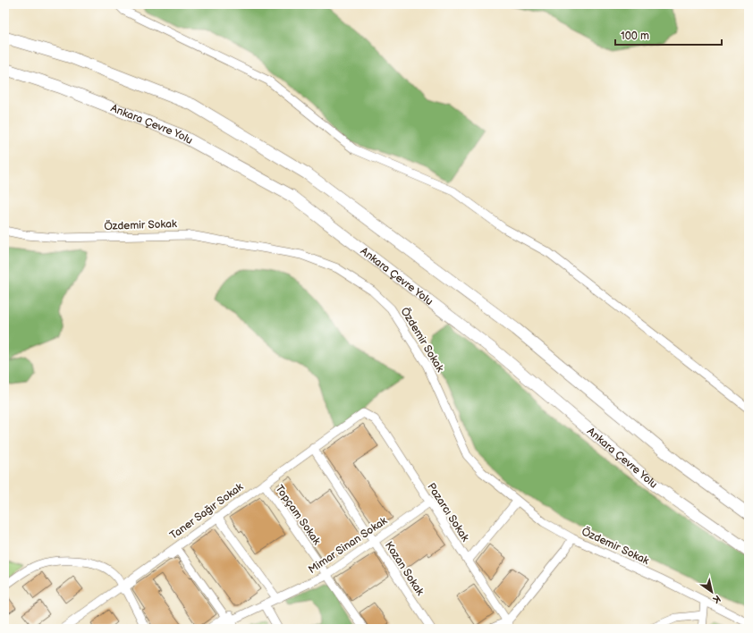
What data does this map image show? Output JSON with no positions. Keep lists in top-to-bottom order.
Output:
{
  "streets": {
    "highway": ["Ankara Çevre Yolu"],
    "street": [
      "Özdemir Sokak",
      "Taner Sağır Sokak",
      "Pazarcı Sokak",
      "Topçam Sokak",
      "Mimar Sinan Sokak",
      "Kozan Sokak"
    ]
  },
  "crossings": [
    ["Taner Sağır Sokak", "Pazarcı Sokak"],
    ["Taner Sağır Sokak", "Topçam Sokak"],
    ["Taner Sağır Sokak", "Kozan Sokak"],
    ["Pazarcı Sokak", "Mimar Sinan Sokak"],
    ["Topçam Sokak", "Mimar Sinan Sokak"],
    ["Mimar Sinan Sokak", "Kozan Sokak"]
  ],
  "scale_bar": "100 m",
  "north": "bottom right"
}
